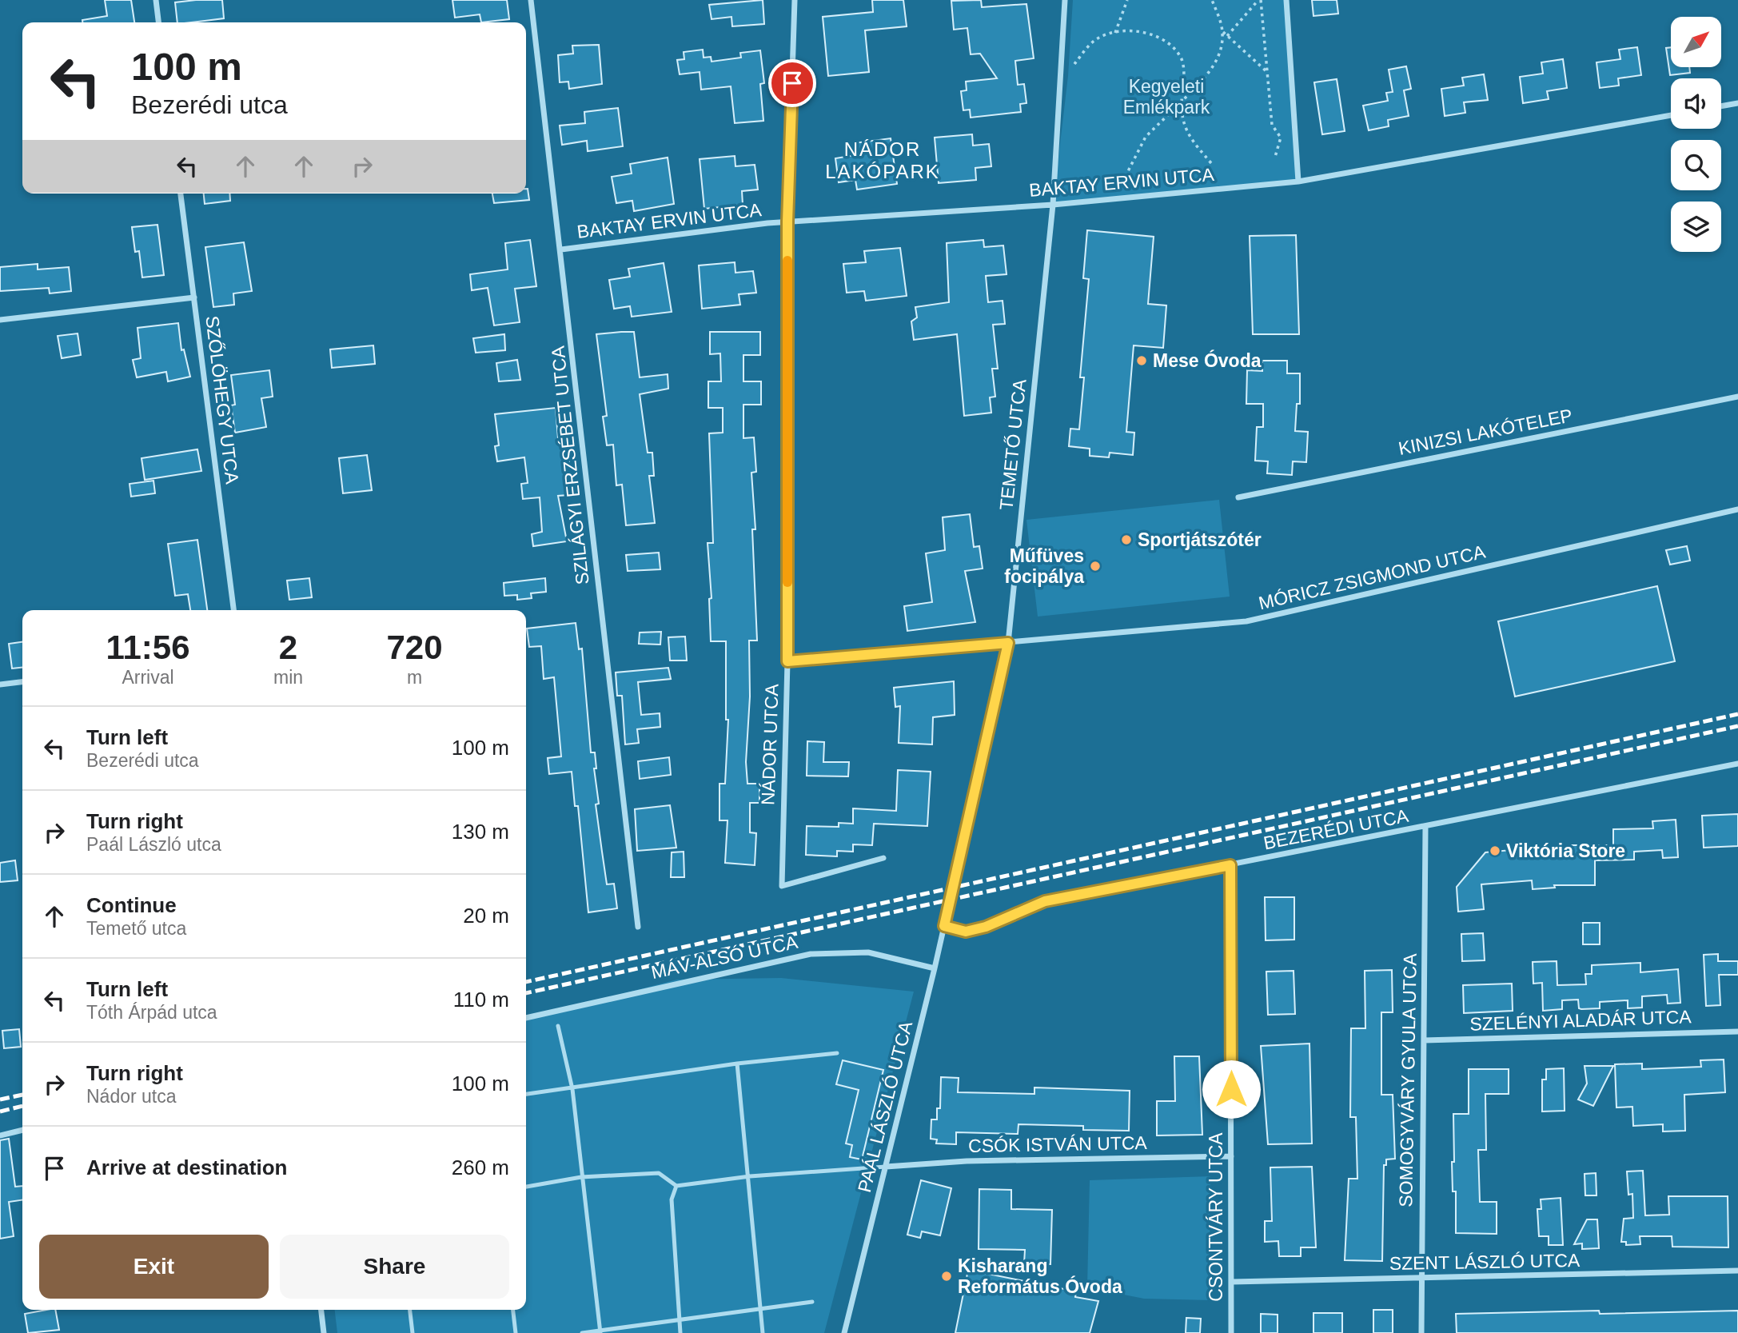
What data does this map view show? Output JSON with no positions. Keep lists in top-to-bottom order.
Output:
{
  "streets": {
    "street": [
      "BAKTAY ERVIN UTCA",
      "SZŐLÖHEGY UTCA",
      "KINIZSI LAKÓTELEP",
      "TEMETŐ UTCA",
      "SZILÁGYI ERZSÉBET UTCA",
      "MÓRICZ ZSIGMOND UTCA",
      "NÁDOR UTCA",
      "BEZERÉDI UTCA",
      "MÁV-ALSÓ UTCA",
      "SZELÉNYI ALADÁR UTCA",
      "SOMOGYVÁRY GYULA UTCA",
      "PAÁL LÁSZLÓ UTCA",
      "CSÓK ISTVÁN UTCA",
      "CSONTVÁRY UTCA",
      "SZENT LÁSZLÓ UTCA"
    ]
  },
  "crossings": [
    ["BAKTAY ERVIN UTCA", "TEMETŐ UTCA"],
    ["BAKTAY ERVIN UTCA", "SZILÁGYI ERZSÉBET UTCA"],
    ["BAKTAY ERVIN UTCA", "NÁDOR UTCA"],
    ["TEMETŐ UTCA", "MÓRICZ ZSIGMOND UTCA"],
    ["TEMETŐ UTCA", "PAÁL LÁSZLÓ UTCA"],
    ["MÓRICZ ZSIGMOND UTCA", "NÁDOR UTCA"],
    ["BEZERÉDI UTCA", "SOMOGYVÁRY GYULA UTCA"],
    ["BEZERÉDI UTCA", "PAÁL LÁSZLÓ UTCA"],
    ["BEZERÉDI UTCA", "CSONTVÁRY UTCA"],
    ["MÁV-ALSÓ UTCA", "PAÁL LÁSZLÓ UTCA"],
    ["SZELÉNYI ALADÁR UTCA", "SOMOGYVÁRY GYULA UTCA"],
    ["SOMOGYVÁRY GYULA UTCA", "SZENT LÁSZLÓ UTCA"],
    ["PAÁL LÁSZLÓ UTCA", "CSÓK ISTVÁN UTCA"],
    ["CSÓK ISTVÁN UTCA", "CSONTVÁRY UTCA"],
    ["CSONTVÁRY UTCA", "SZENT LÁSZLÓ UTCA"]
  ],
  "districts": ["NÁDOR LAKÓPARK"],
  "parks": ["Kegyeleti Emlékpark"],
  "places": [
    "Mese Óvoda",
    "Sportjátszótér",
    "Műfüves focipálya",
    "Viktória Store",
    "Kisharang Református Óvoda"
  ],
  "north": "top right",
  "page": {
    "turn": ["100 m", "Bezerédi utca"],
    "eta": [
      "11:56",
      "Arrival",
      "2",
      "min",
      "720",
      "m"
    ],
    "list": [
      {
        "name": "Turn left",
        "note": "Bezerédi utca",
        "value": "100 m"
      },
      {
        "name": "Turn right",
        "note": "Paál László utca",
        "value": "130 m"
      },
      {
        "name": "Continue",
        "note": "Temető utca",
        "value": "20 m"
      },
      {
        "name": "Turn left",
        "note": "Tóth Árpád utca",
        "value": "110 m"
      },
      {
        "name": "Turn right",
        "note": "Nádor utca",
        "value": "100 m"
      },
      {
        "name": "Arrive at destination",
        "value": "260 m"
      }
    ],
    "buttons": ["Exit", "Share"]
  }
}
